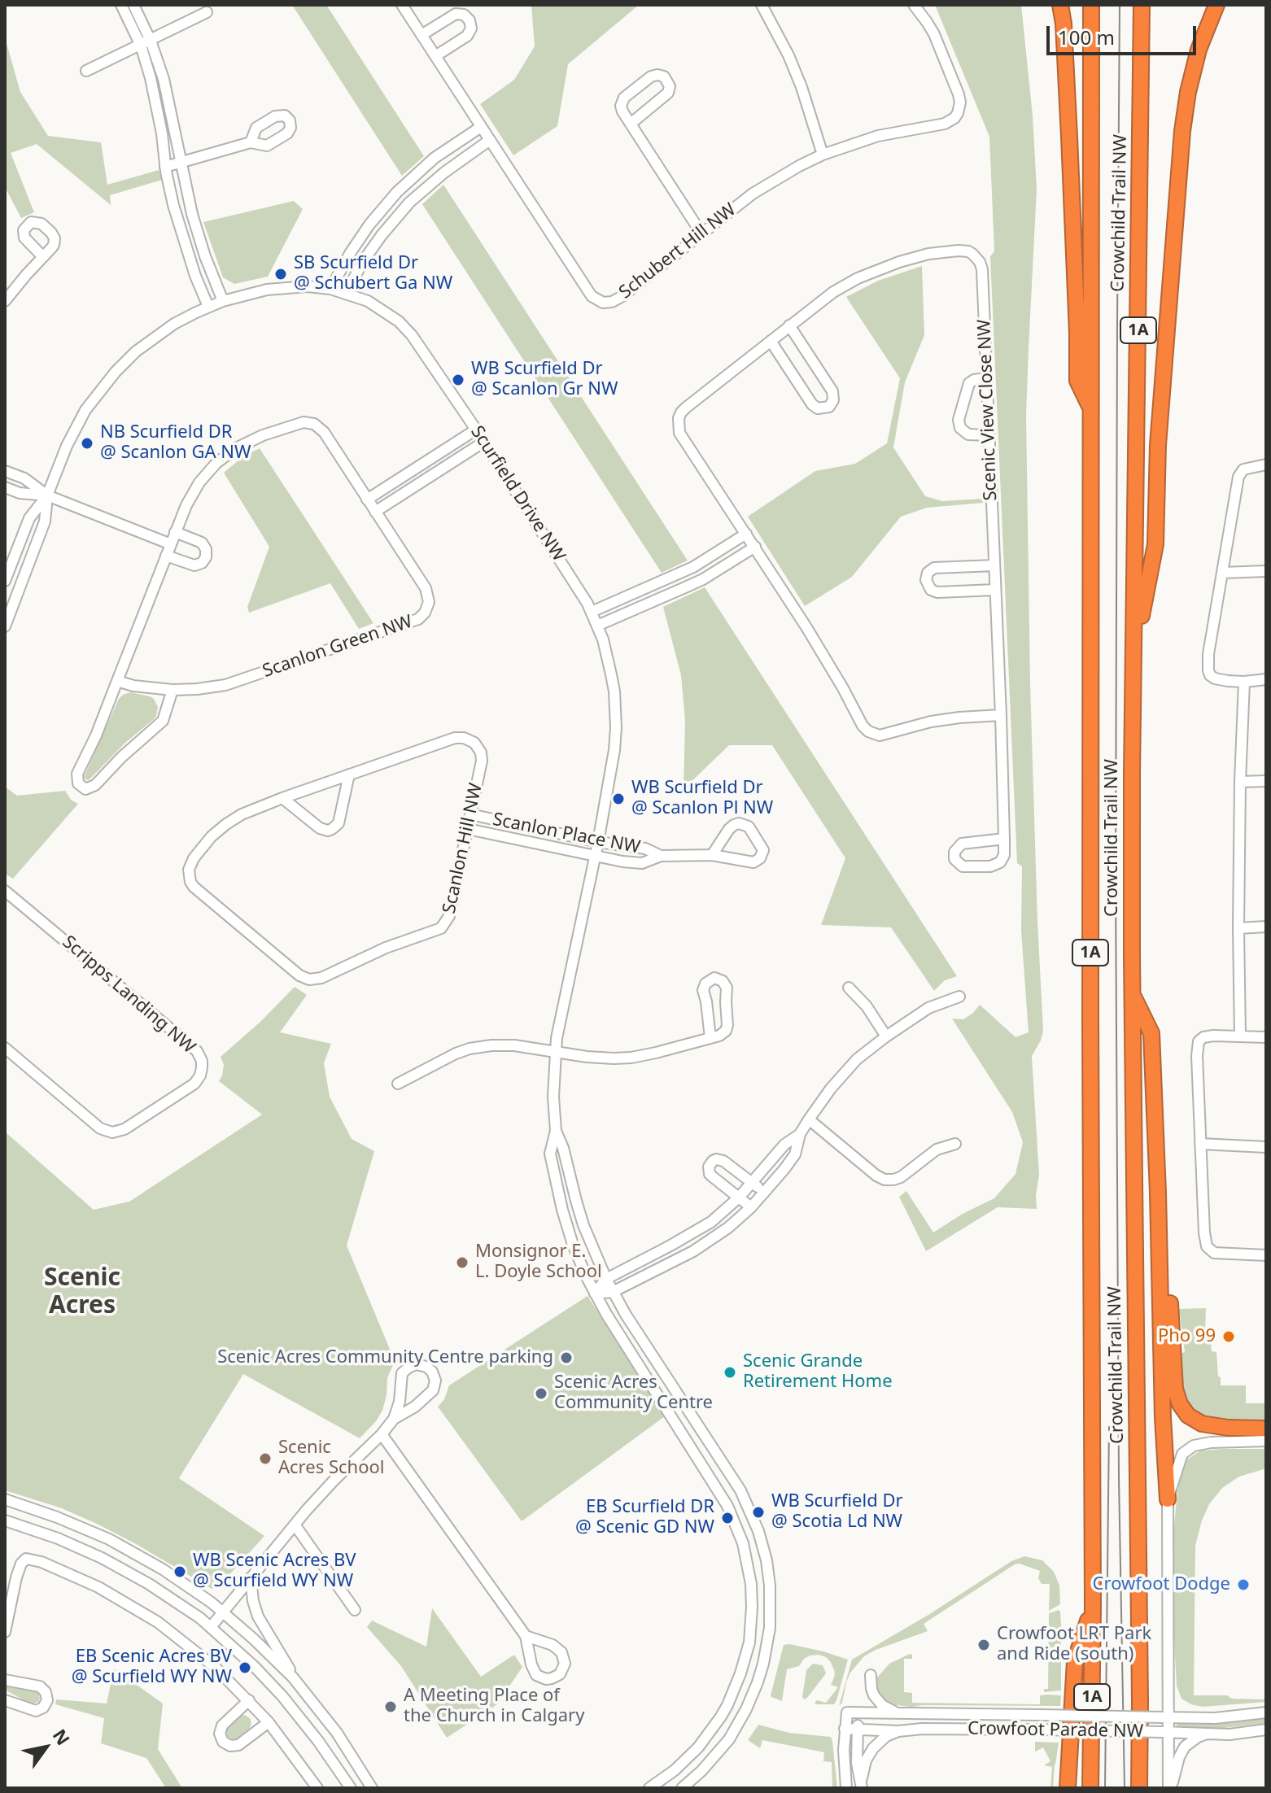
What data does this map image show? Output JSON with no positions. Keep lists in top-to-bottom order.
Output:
{
  "streets": {
    "highway": ["Crowchild Trail NW", "1A"],
    "street": [
      "Schubert Hill NW",
      "Scenic View Close NW",
      "Scurfield Drive NW",
      "Scanlon Green NW",
      "Scanlon Place NW",
      "Scanlon Hill NW",
      "Scripps Landing NW",
      "Crowfoot Parade NW"
    ]
  },
  "crossings": [
    ["Scurfield Drive NW", "Scanlon Place NW"],
    ["Scanlon Place NW", "Scanlon Hill NW"]
  ],
  "districts": ["Scenic Acres"],
  "places": [
    "SB Scurfield Dr @ Schubert Ga NW",
    "WB Scurfield Dr @ Scanlon Gr NW",
    "NB Scurfield DR @ Scanlon GA NW",
    "WB Scurfield Dr @ Scanlon Pl NW",
    "Monsignor E. L. Doyle School",
    "Pho 99",
    "Scenic Acres Community Centre parking",
    "Scenic Grande Retirement Home",
    "Scenic Acres Community Centre",
    "Scenic Acres School",
    "WB Scurfield Dr @ Scotia Ld NW",
    "EB Scurfield DR @ Scenic GD NW",
    "WB Scenic Acres BV @ Scurfield WY NW",
    "Crowfoot Dodge",
    "Crowfoot LRT Park and Ride (south)",
    "EB Scenic Acres BV @ Scurfield WY NW",
    "A Meeting Place of the Church in Calgary"
  ],
  "scale_bar": "100 m",
  "north": "top right"
}
